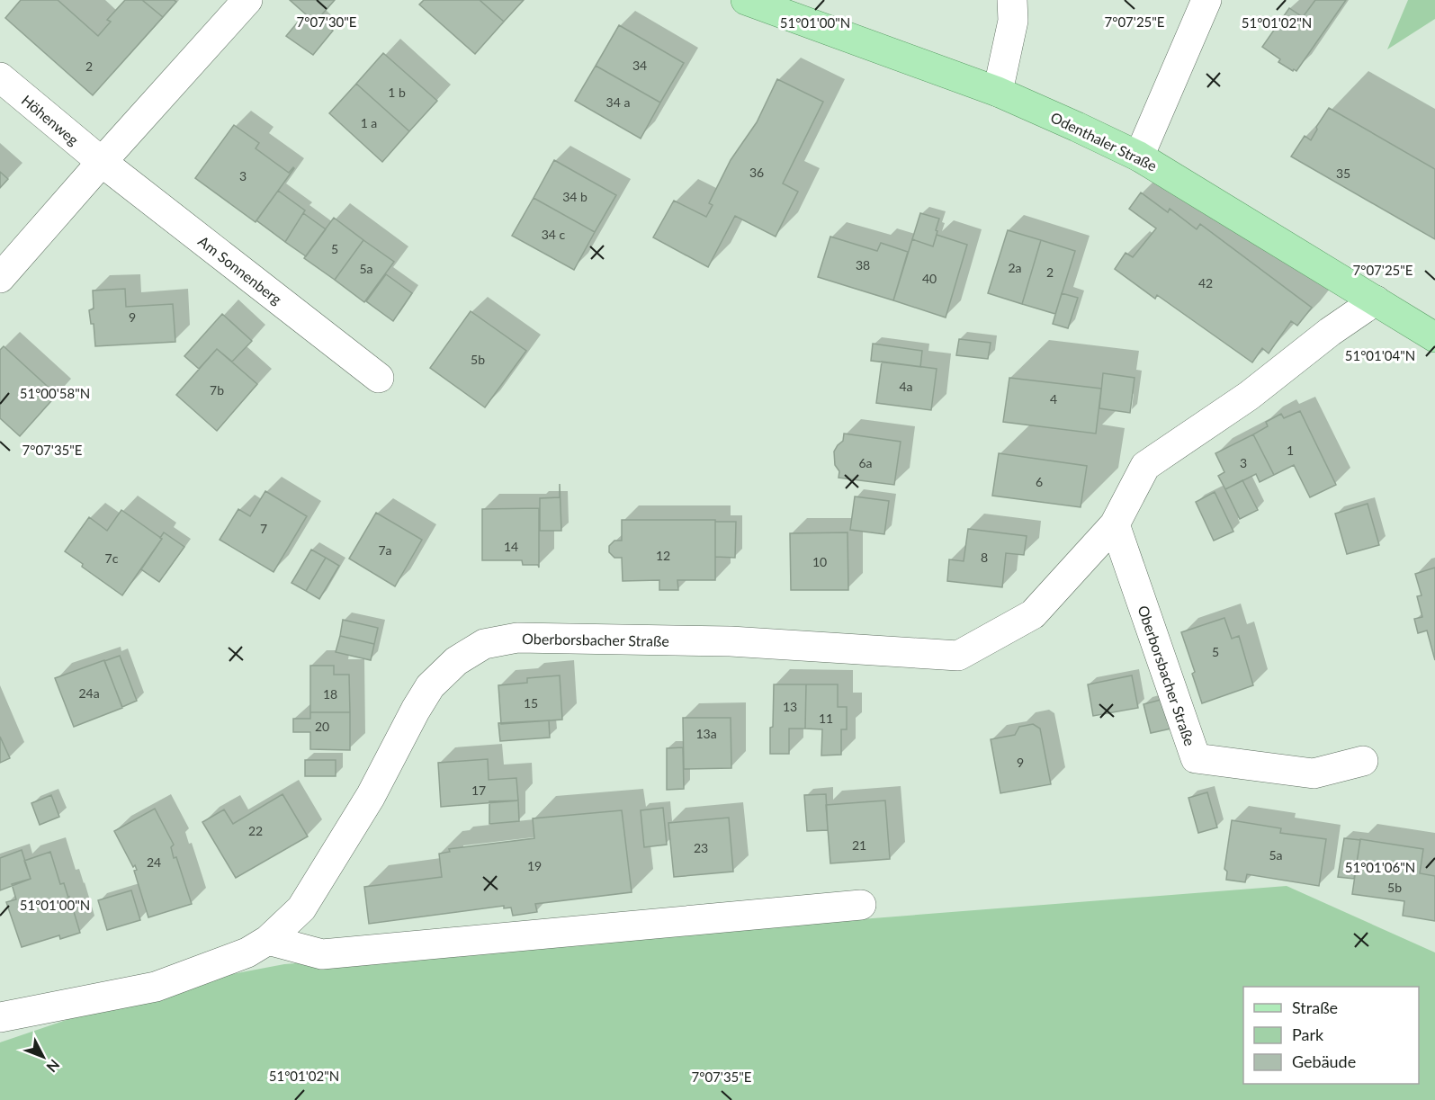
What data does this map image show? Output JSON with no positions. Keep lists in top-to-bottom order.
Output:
{
  "streets": {
    "main road": ["Odenthaler Straße"],
    "street": ["Höhenweg", "Am Sonnenberg", "Oberborsbacher Straße"]
  },
  "crossings": [
    ["Höhenweg", "Am Sonnenberg"],
    ["Odenthaler Straße", "Oberborsbacher Straße"]
  ],
  "house_numbers": [
    "34",
    "2",
    "1 b",
    "34 a",
    "1 a",
    "36",
    "35",
    "3",
    "34 b",
    "34 c",
    "5",
    "38",
    "2a",
    "5a",
    "2",
    "40",
    "42",
    "9",
    "5b",
    "4a",
    "7b",
    "4",
    "1",
    "6a",
    "3",
    "6",
    "7",
    "14",
    "7a",
    "12",
    "8",
    "7c",
    "10",
    "5",
    "24a",
    "18",
    "15",
    "13",
    "11",
    "20",
    "13a",
    "9",
    "17",
    "22",
    "21",
    "23",
    "5a",
    "24",
    "19",
    "5b"
  ],
  "legend": ["Straße", "Park", "Gebäude"],
  "north": "bottom right",
  "coordinates": [
    "7°07'30\"E",
    "7°07'25\"E",
    "51°01'00\"N",
    "51°01'02\"N",
    "51°01'04\"N",
    "51°00'58\"N",
    "7°07'35\"E",
    "51°01'06\"N"
  ]
}
